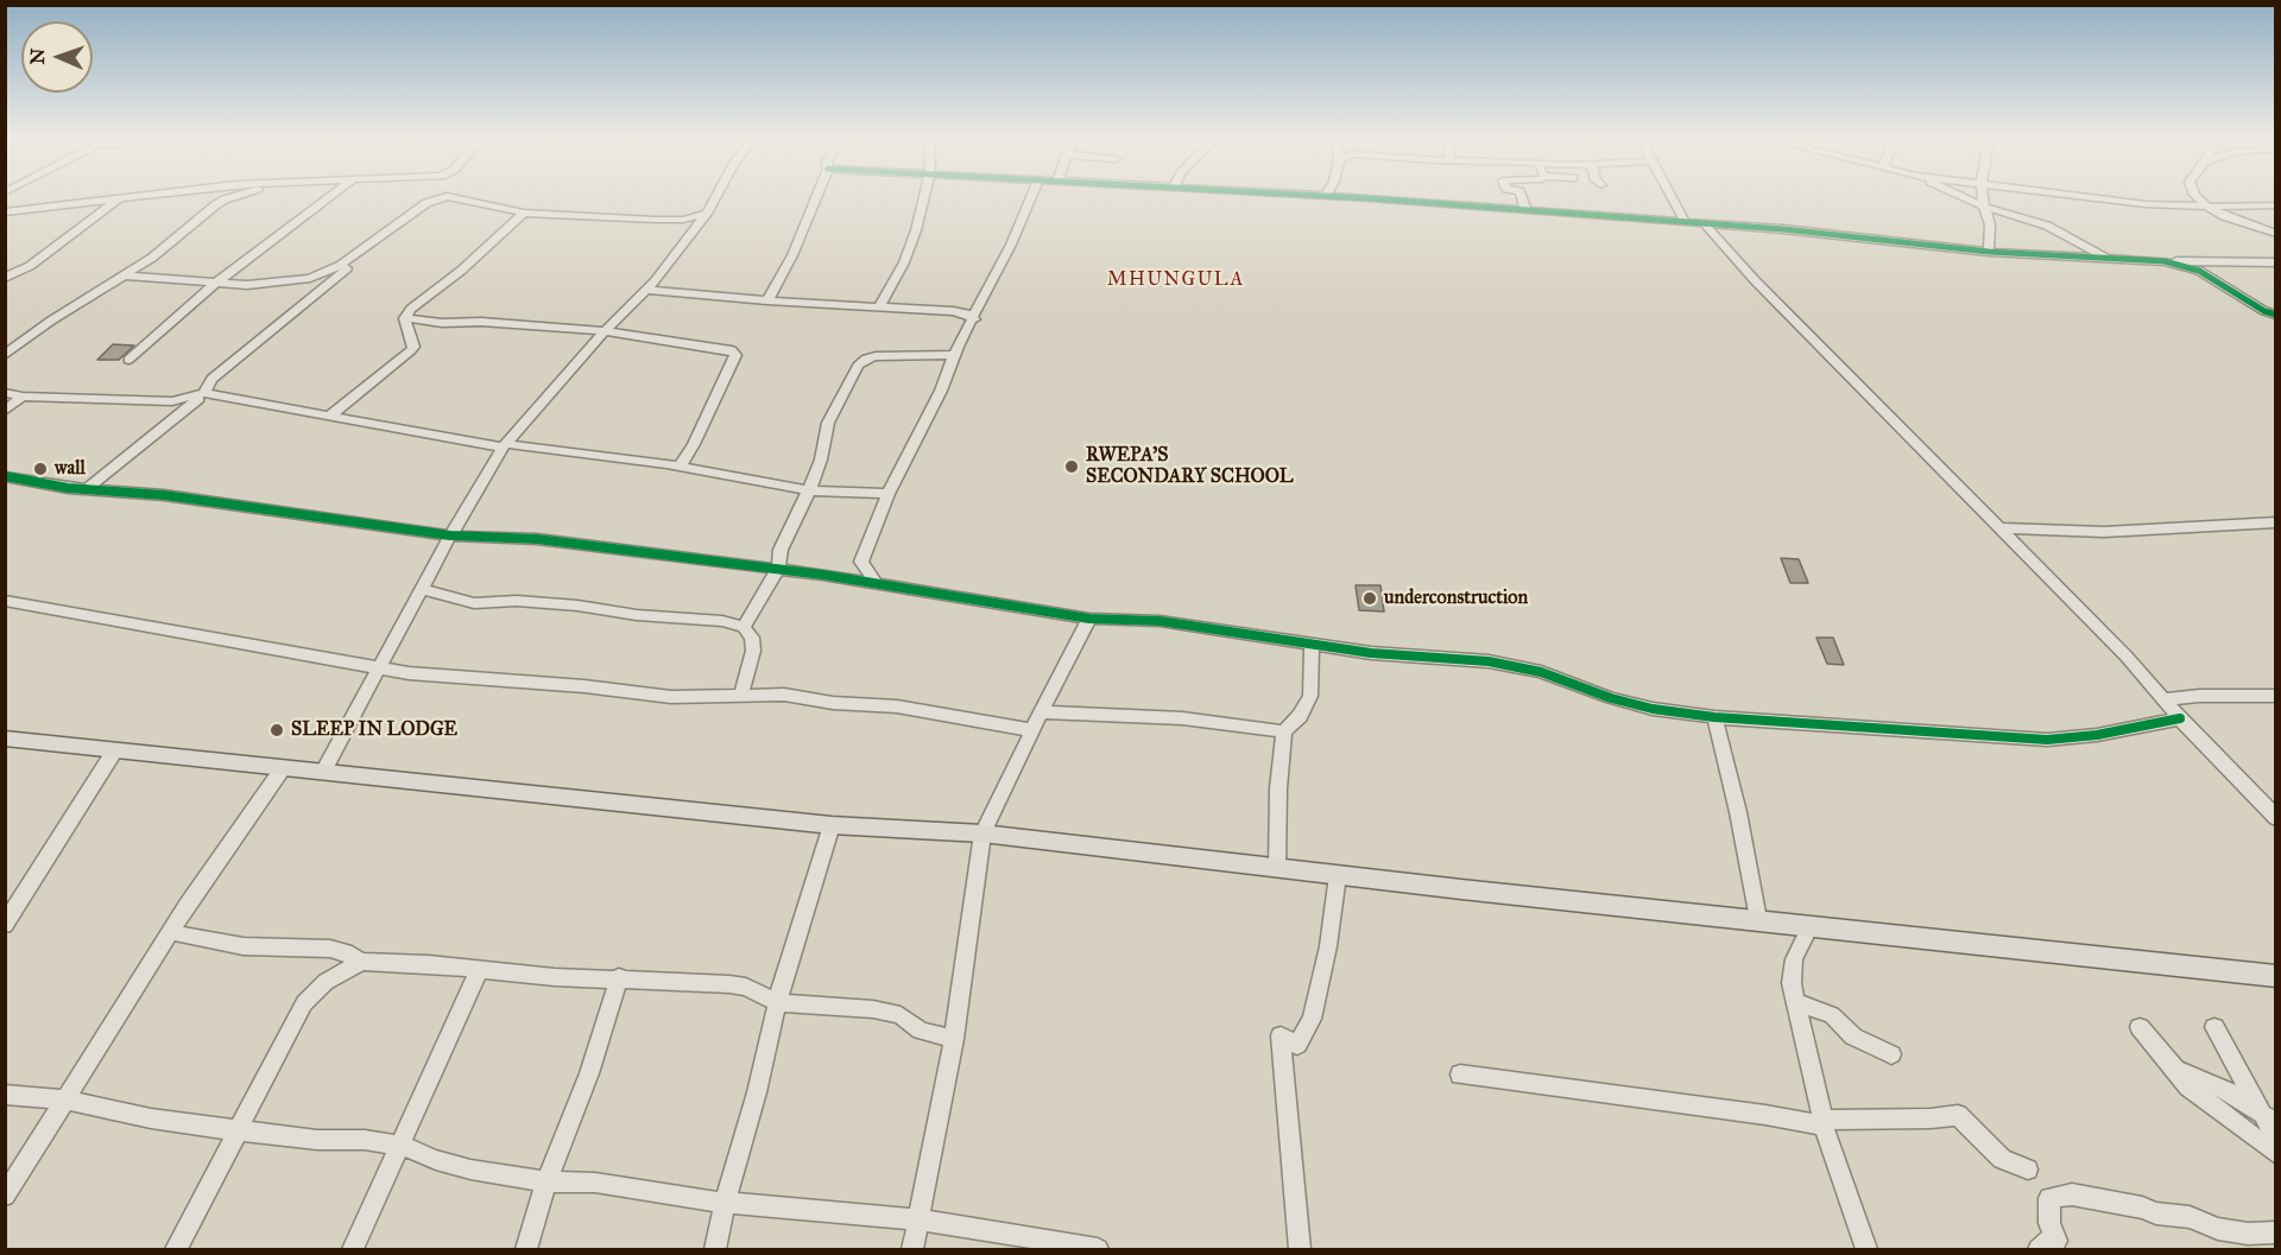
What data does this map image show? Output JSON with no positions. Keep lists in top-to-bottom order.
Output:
{
  "districts": ["MHUNGULA"],
  "places": [
    "RWEPA'S SECONDARY SCHOOL",
    "wall",
    "underconstruction",
    "SLEEP IN LODGE"
  ],
  "north": "left"
}
